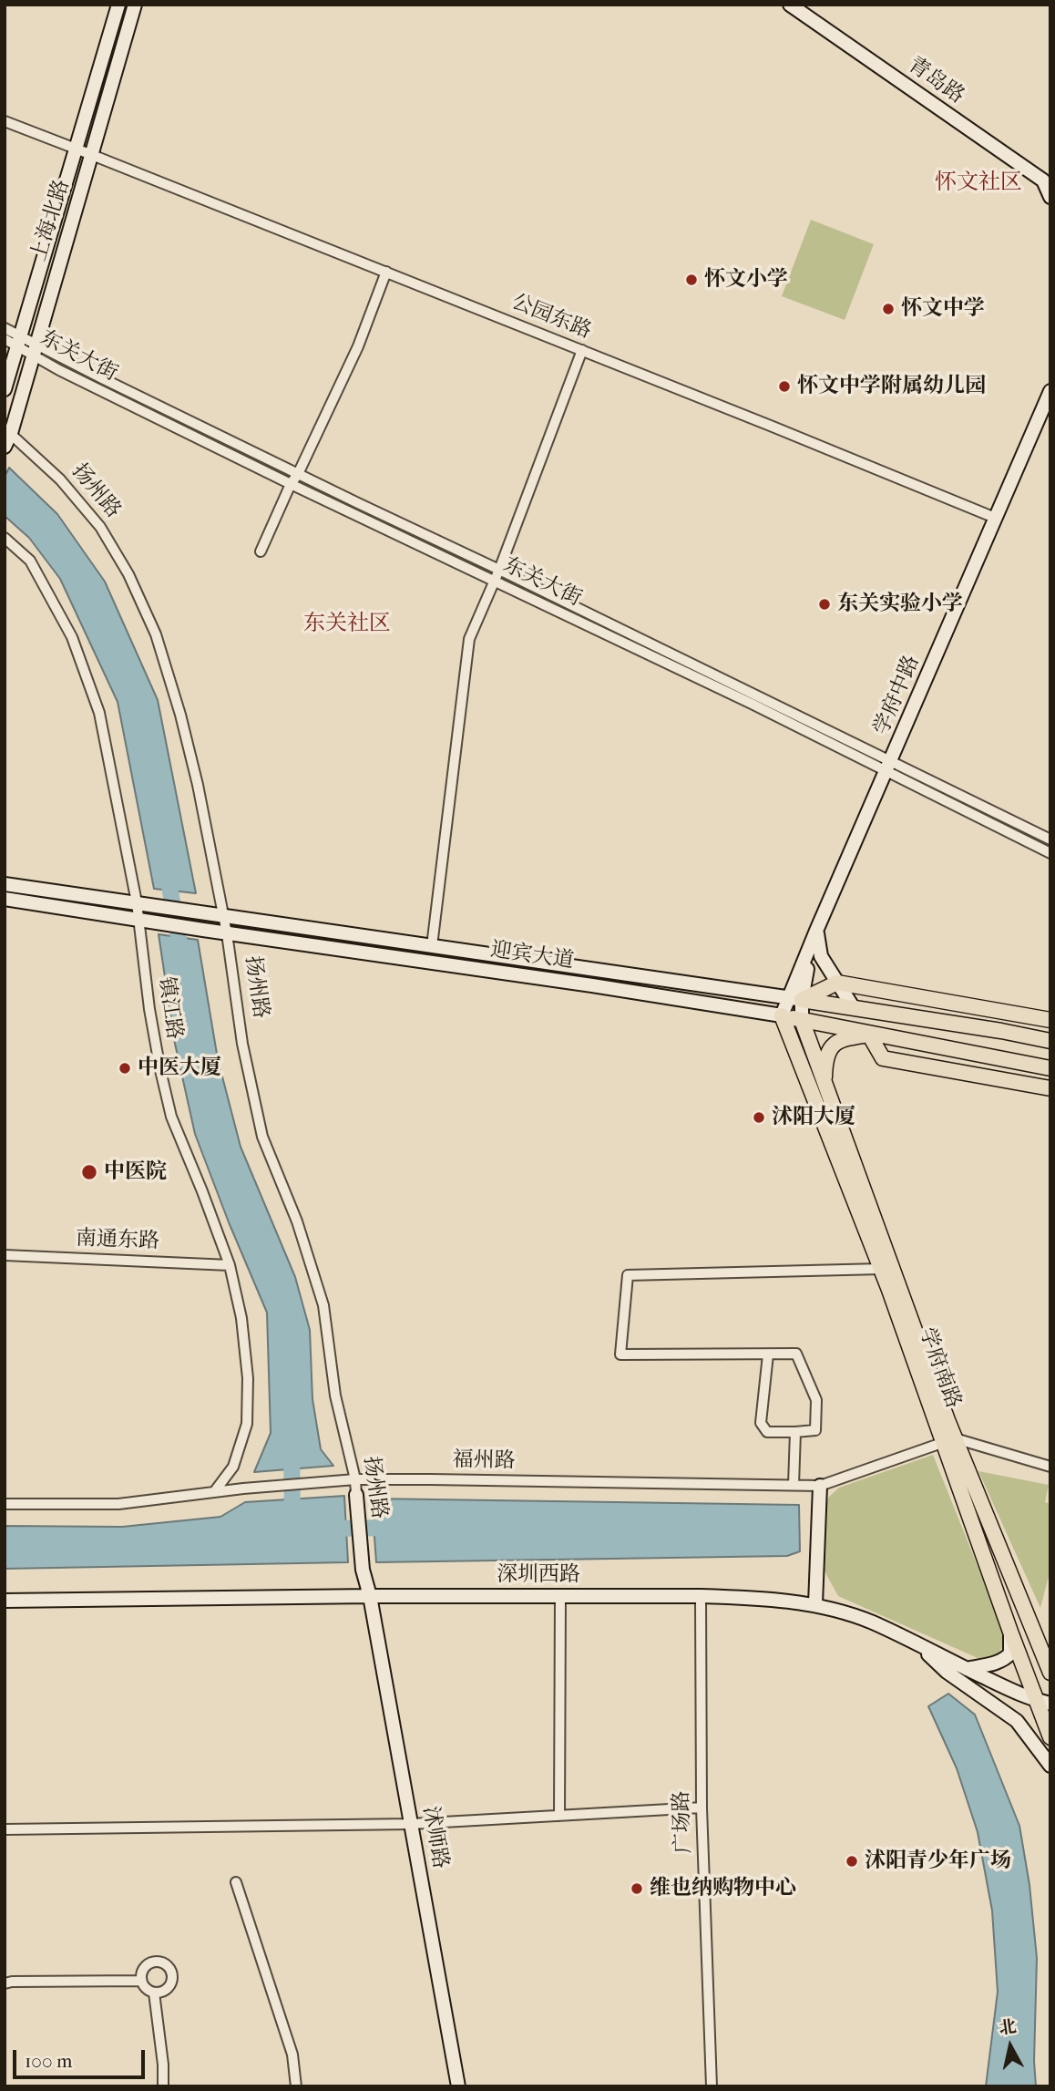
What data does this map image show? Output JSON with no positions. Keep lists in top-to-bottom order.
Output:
{
  "streets": {
    "main road": ["迎宾大道", "学府南路"],
    "street": [
      "青岛路",
      "上海北路",
      "公园东路",
      "东关大街",
      "扬州路",
      "学府中路",
      "镇江路",
      "南通东路",
      "福州路",
      "深圳西路",
      "广场路",
      "沭师路"
    ]
  },
  "crossings": [
    ["上海北路", "公园东路"],
    ["上海北路", "东关大街"],
    ["上海北路", "扬州路"],
    ["公园东路", "学府中路"],
    ["东关大街", "学府中路"],
    ["扬州路", "迎宾大道"],
    ["扬州路", "福州路"],
    ["扬州路", "深圳西路"],
    ["扬州路", "沭师路"],
    ["学府中路", "迎宾大道"],
    ["迎宾大道", "镇江路"],
    ["迎宾大道", "学府南路"],
    ["镇江路", "南通东路"],
    ["镇江路", "福州路"],
    ["学府南路", "福州路"],
    ["学府南路", "深圳西路"],
    ["深圳西路", "广场路"],
    ["深圳西路", "沭师路"]
  ],
  "districts": ["怀文社区", "东关社区"],
  "places": [
    "怀文小学",
    "怀文中学",
    "怀文中学附属幼儿园",
    "东关实验小学",
    "中医大厦",
    "沭阳大厦",
    "中医院",
    "沭阳青少年广场",
    "维也纳购物中心"
  ],
  "scale_bar": "100 m",
  "north": "top"
}
